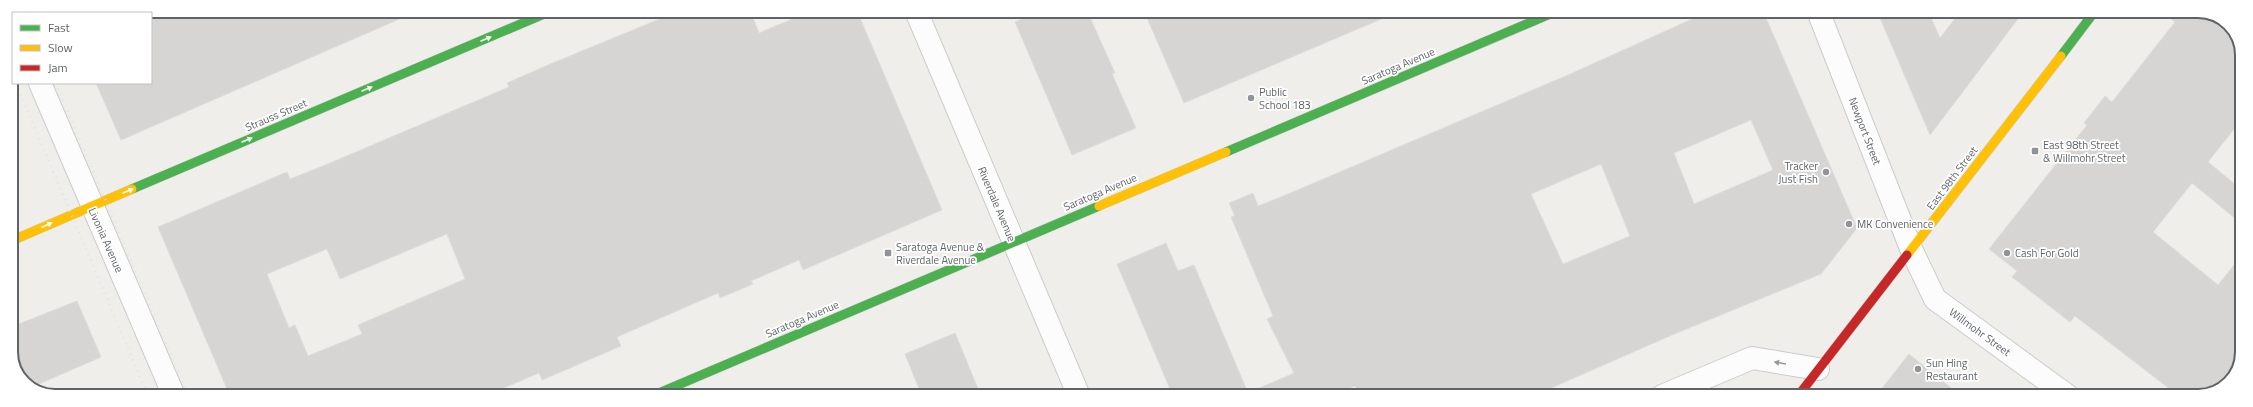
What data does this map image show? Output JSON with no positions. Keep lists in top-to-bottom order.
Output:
{
  "streets": {
    "street": [
      "Saratoga Avenue",
      "Strauss Street",
      "Newport Street",
      "East 98th Street",
      "Riverdale Avenue",
      "Livonia Avenue",
      "Willmohr Street"
    ]
  },
  "crossings": [
    ["Saratoga Avenue", "Riverdale Avenue"],
    ["Strauss Street", "Livonia Avenue"],
    ["Newport Street", "East 98th Street"],
    ["Newport Street", "Willmohr Street"],
    ["East 98th Street", "Willmohr Street"]
  ],
  "one_way": ["Strauss Street"],
  "places": {
    "other": [
      "Public School 183",
      "Tracker Just Fish",
      "MK Convenience",
      "Cash For Gold",
      "Sun Hing Restaurant"
    ],
    "transit": ["East 98th Street & Willmohr Street", "Saratoga Avenue & Riverdale Avenue"]
  },
  "legend": ["Fast", "Slow", "Jam"]
}
